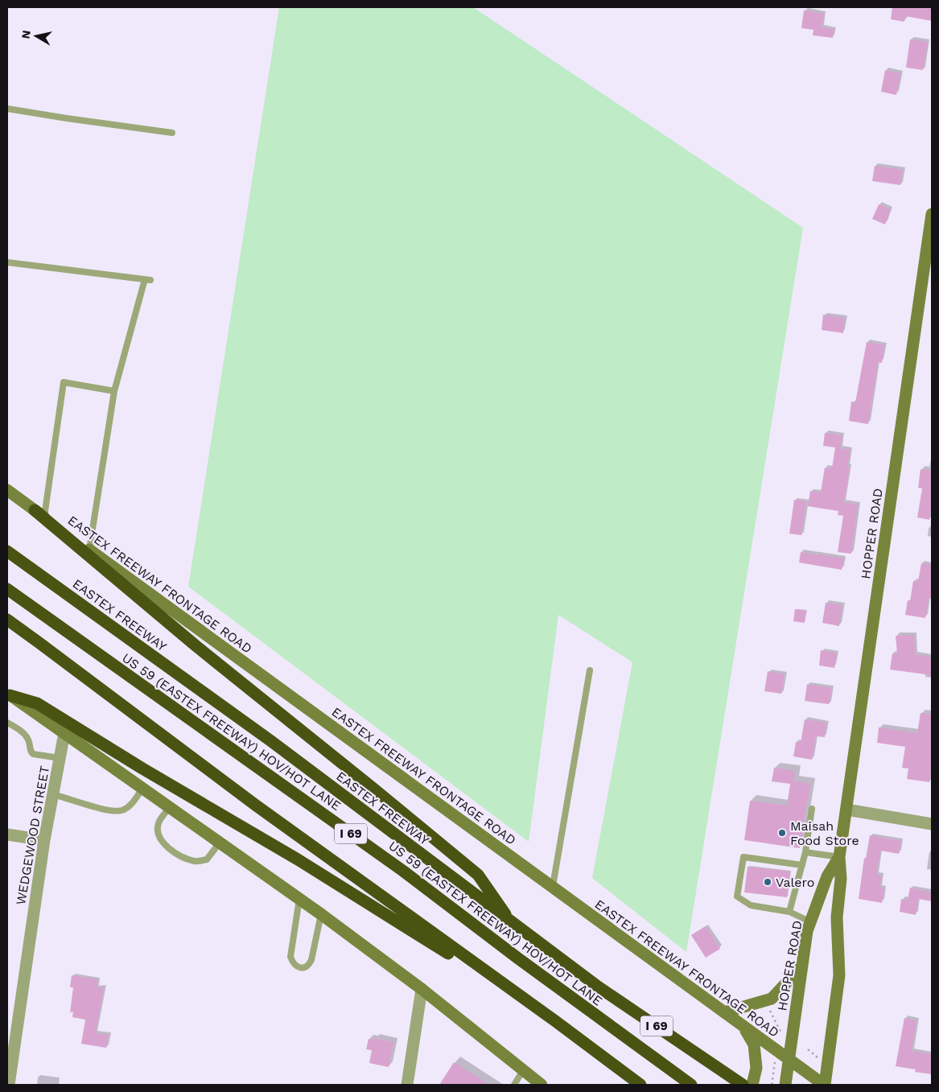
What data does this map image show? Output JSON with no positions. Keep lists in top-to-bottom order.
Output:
{
  "streets": {
    "highway": ["EASTEX FREEWAY", "US 59 (EASTEX FREEWAY) HOV/HOT LANE", "I 69"],
    "main road": ["HOPPER ROAD", "EASTEX FREEWAY FRONTAGE ROAD"],
    "street": ["WEDGEWOOD STREET"]
  },
  "crossings": [
    ["HOPPER ROAD", "EASTEX FREEWAY FRONTAGE ROAD"]
  ],
  "places": ["Maisah Food Store", "Valero"],
  "north": "left"
}
